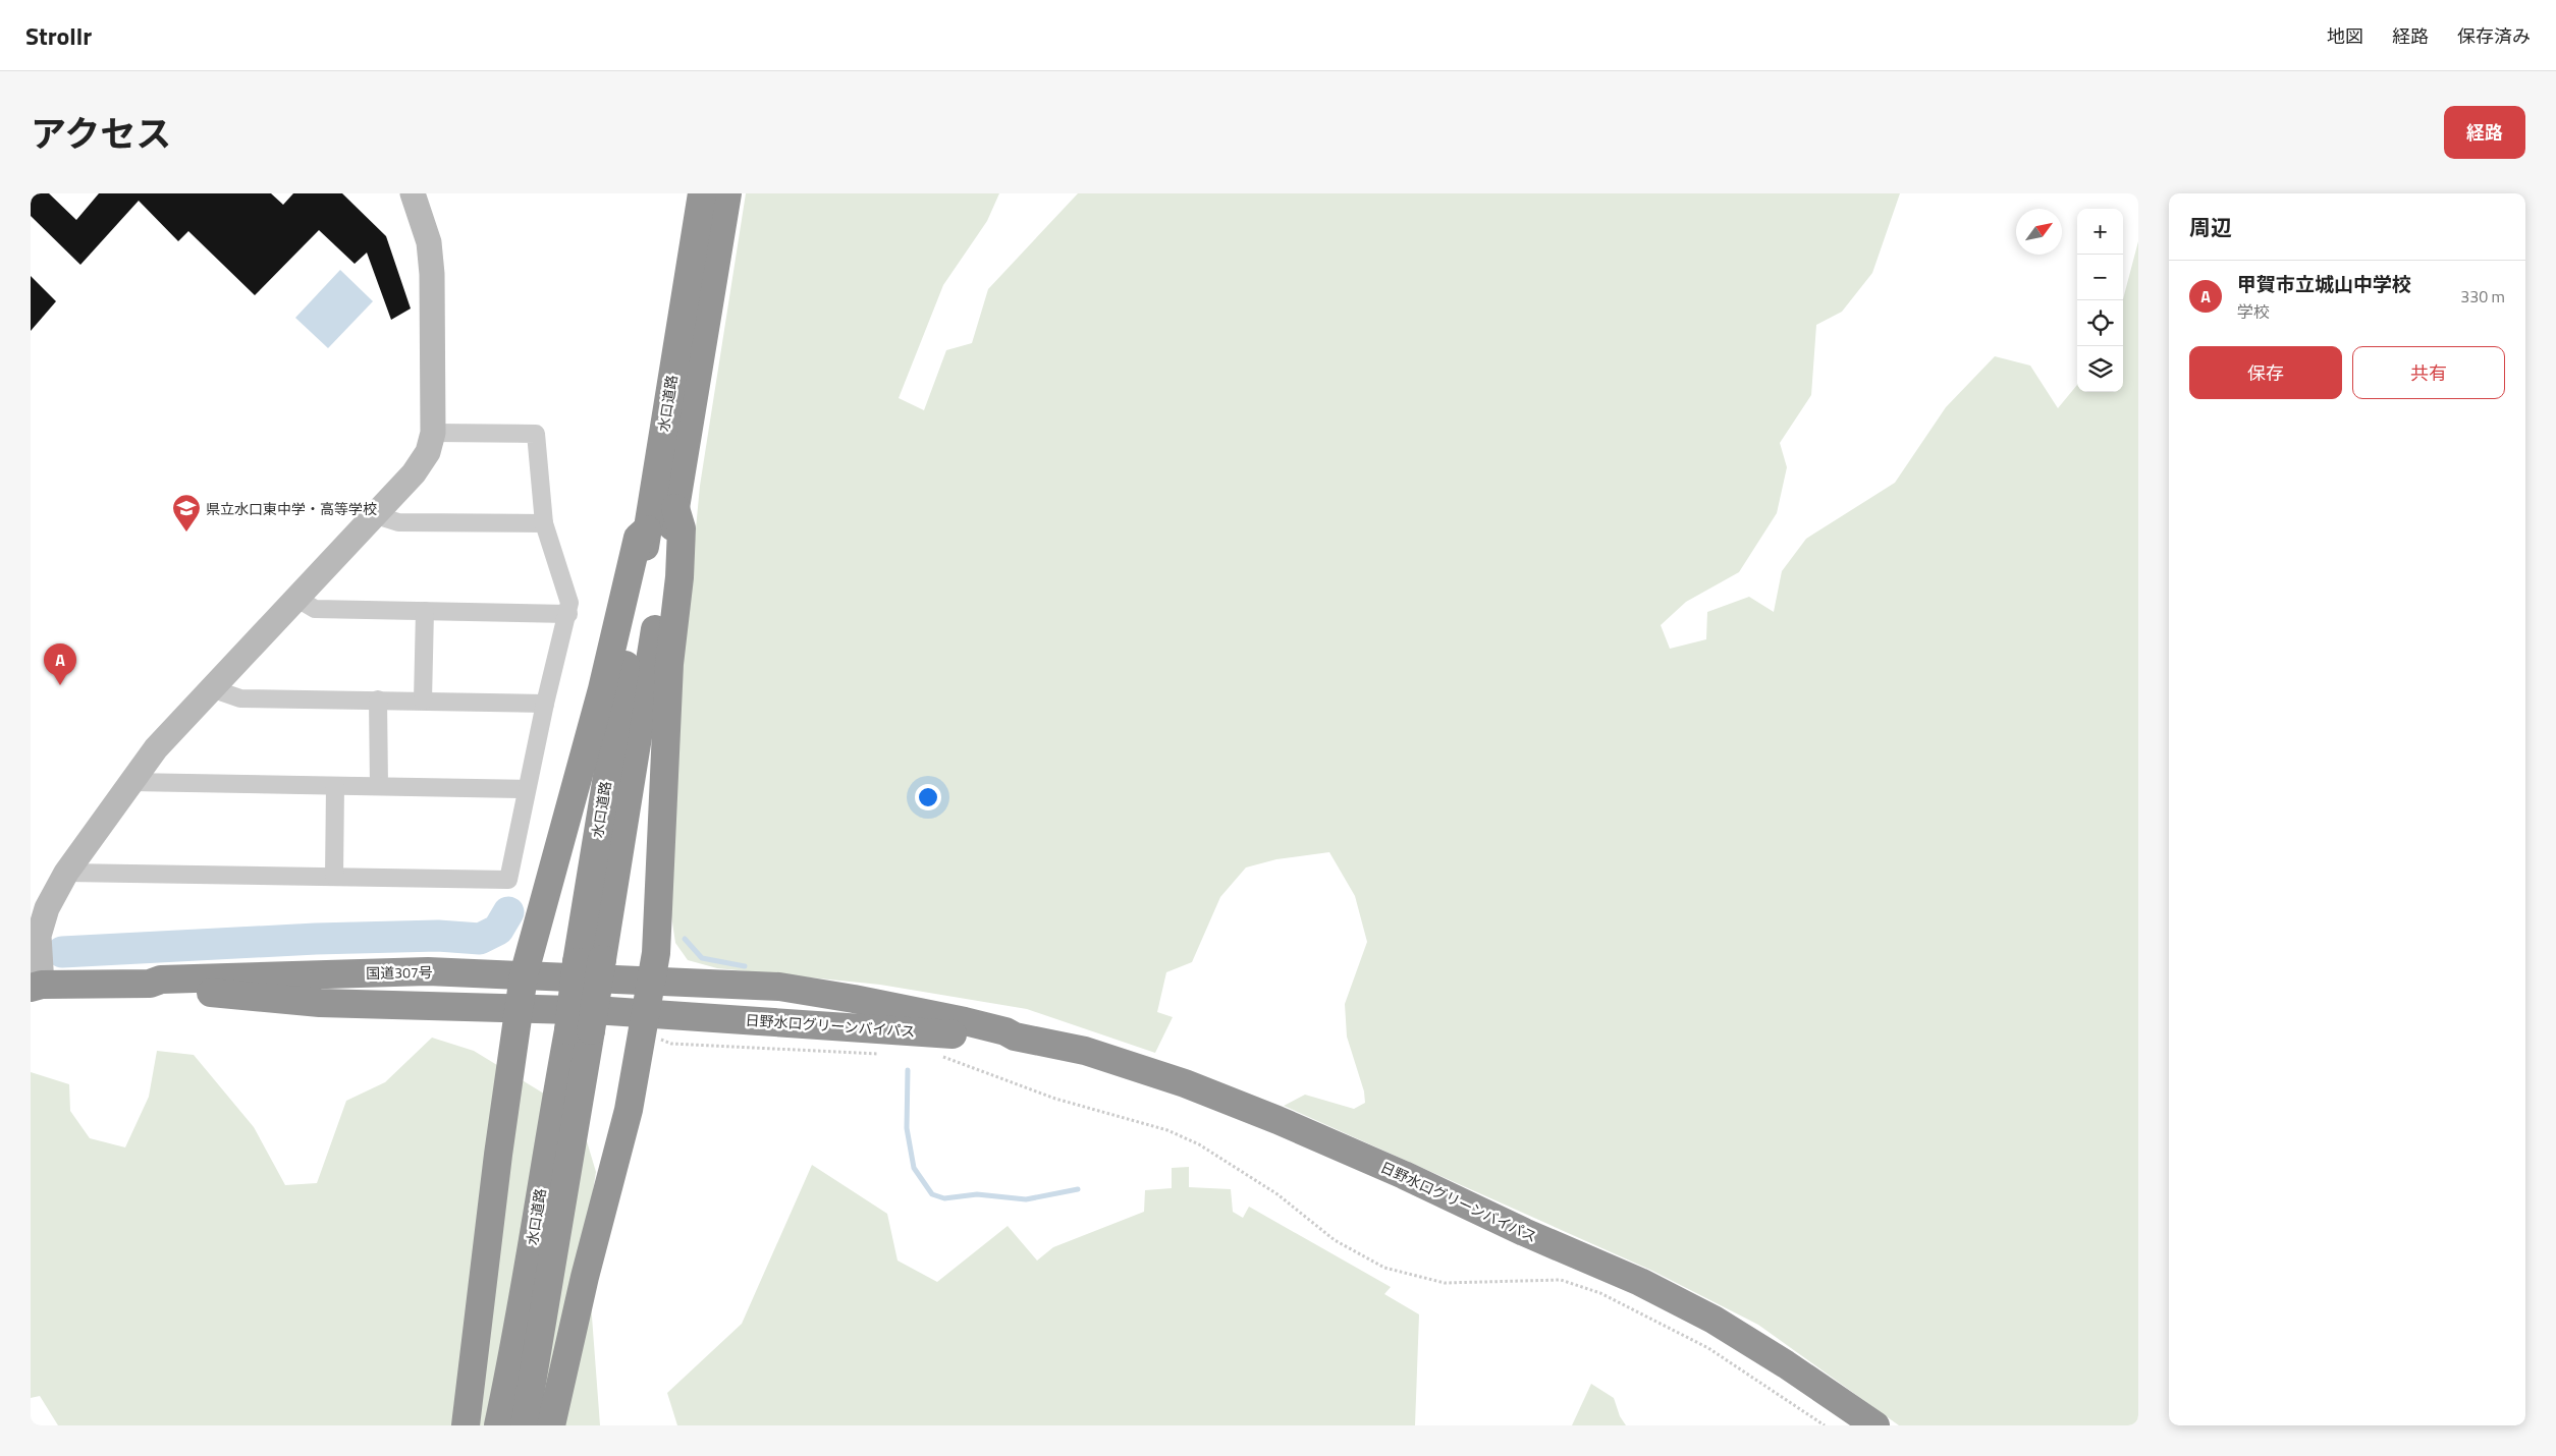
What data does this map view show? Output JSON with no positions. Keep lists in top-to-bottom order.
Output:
{
  "streets": {
    "highway": ["水口道路", "国道307号", "日野水口グリーンバイパス"]
  },
  "crossings": [
    ["国道307号", "日野水口グリーンバイパス"]
  ],
  "places": {
    "school or university": ["県立水口東中学・高等学校"]
  },
  "north": "top right",
  "page": {
    "header": "Strollr",
    "nav": ["地図", "経路", "保存済み"],
    "title": "アクセス",
    "buttons": [
      "経路",
      ["保存", "共有"]
    ],
    "heading": "周辺",
    "map_buttons": ["+", "−"],
    "list": [
      {
        "mark": "A",
        "name": "甲賀市立城山中学校",
        "note": "学校",
        "value": "330 m"
      }
    ],
    "pins": "A"
  }
}
